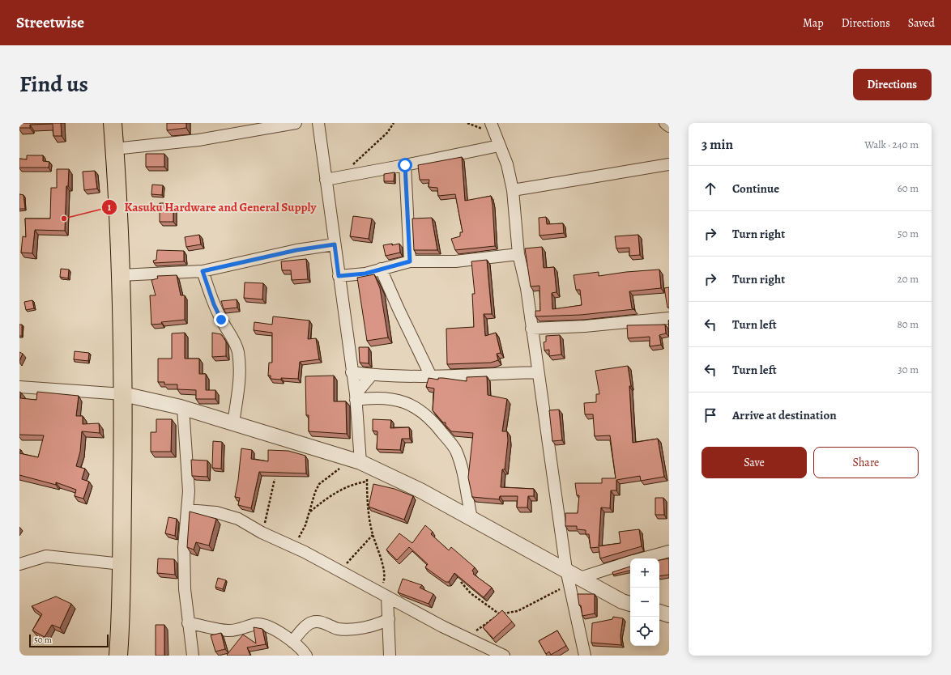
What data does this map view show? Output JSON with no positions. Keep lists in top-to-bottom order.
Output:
{
  "places": ["Kasuku Hardware and General Supply"],
  "scale_bar": "50 m",
  "page": {
    "header": "Streetwise",
    "nav": ["Map", "Directions", "Saved"],
    "title": "Find us",
    "buttons": [
      "Directions",
      ["Save", "Share"]
    ],
    "heading": ["3 min", "Walk · 240 m"],
    "list": [
      ["Continue", "60 m"],
      ["Turn right", "50 m"],
      ["Turn right", "20 m"],
      ["Turn left", "80 m"],
      ["Turn left", "30 m"],
      "Arrive at destination"
    ],
    "map_buttons": ["+", "−"],
    "scale": "50 m"
  }
}
